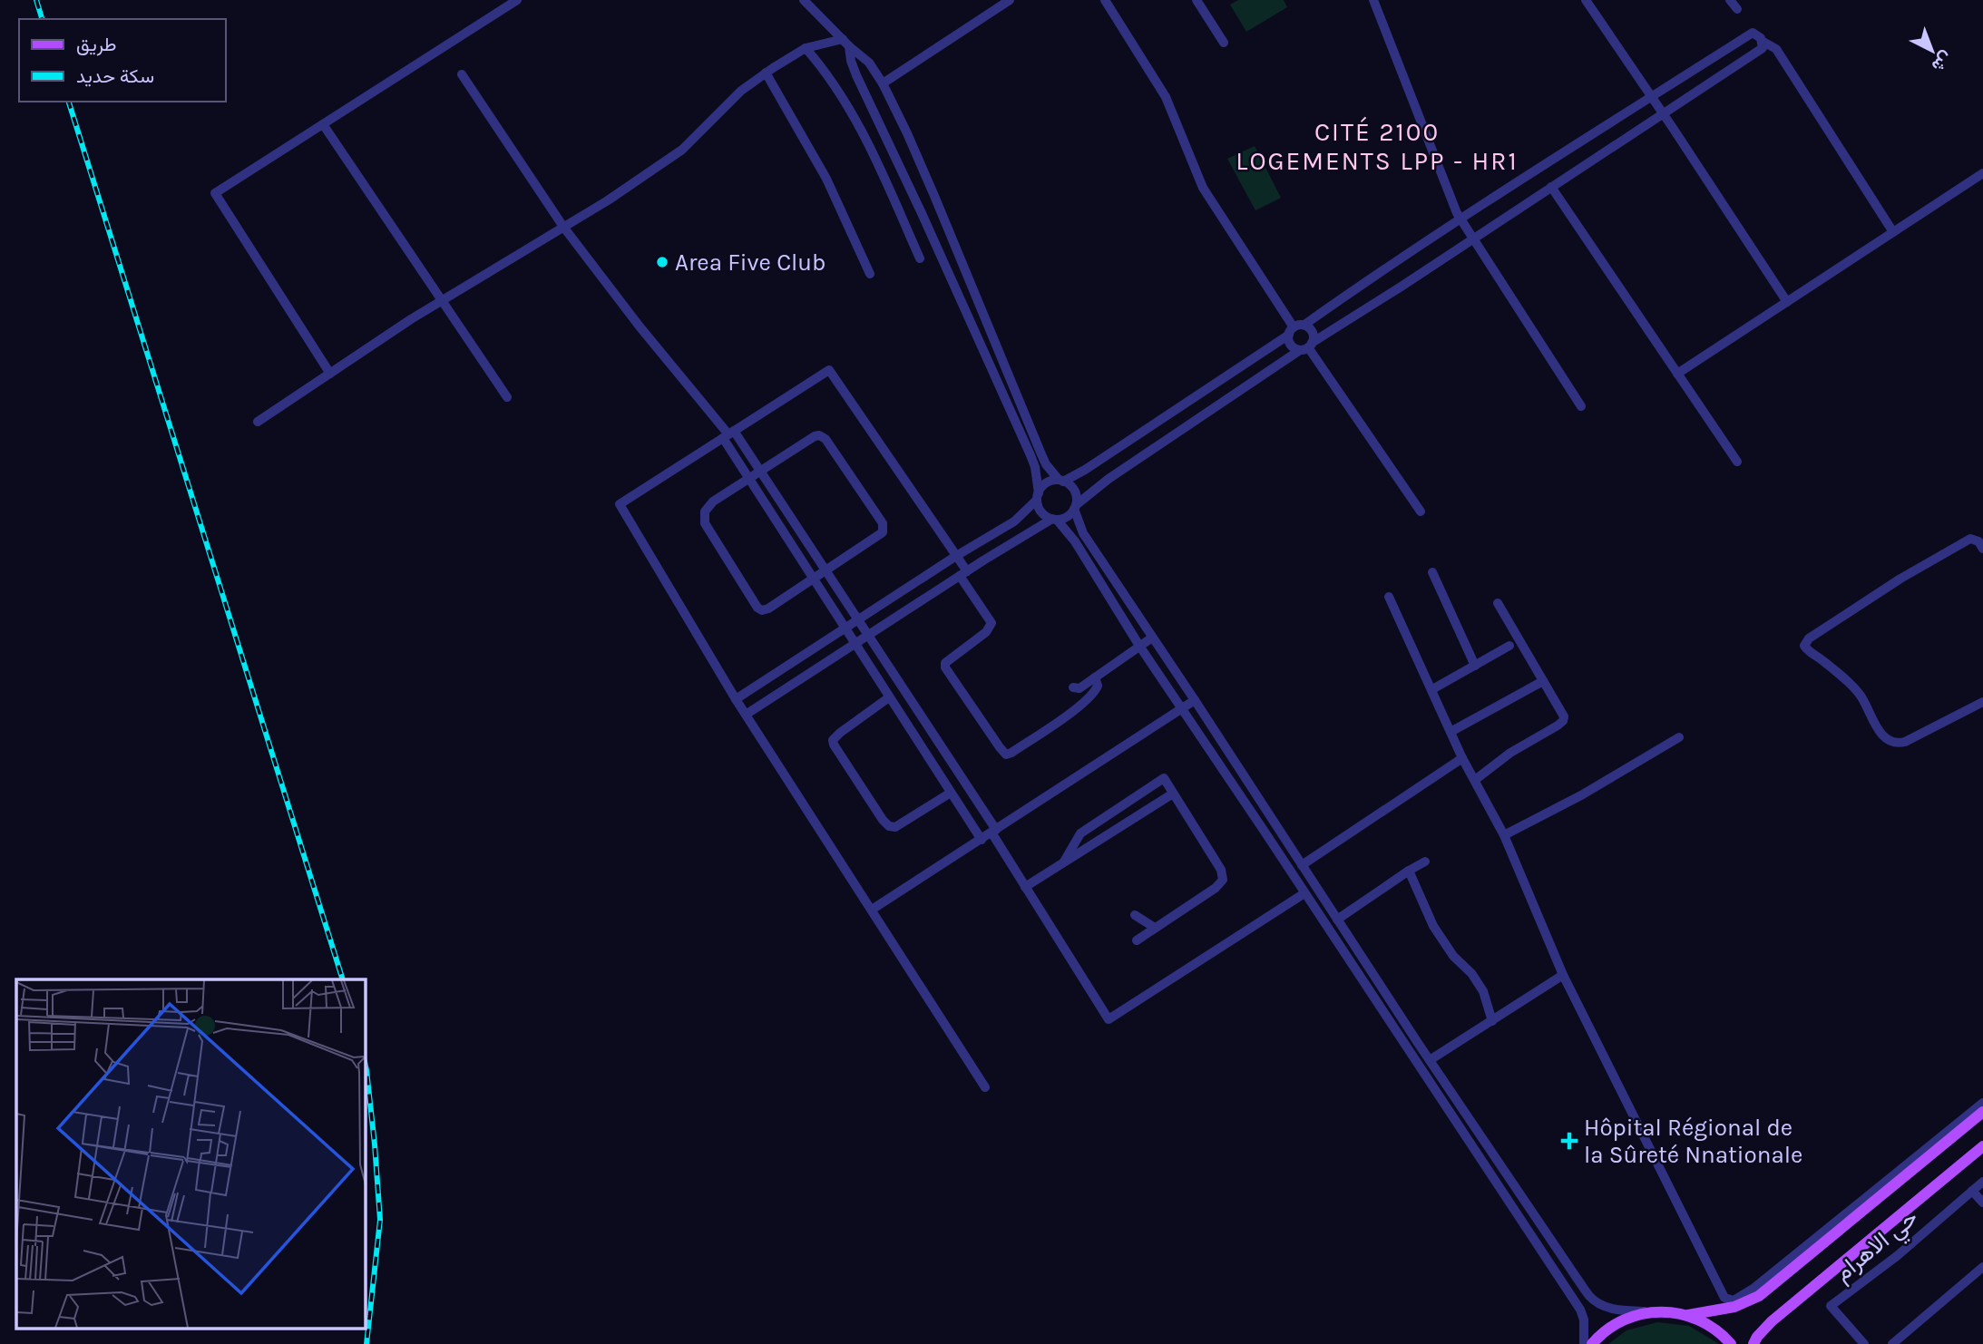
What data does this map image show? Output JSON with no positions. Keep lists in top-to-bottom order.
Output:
{
  "streets": {
    "street": ["حي الاهرام"]
  },
  "districts": ["CITÉ 2100 LOGEMENTS LPP - HR1"],
  "places": {
    "other": ["Area Five Club"],
    "health": ["Hôpital Régional de la Sûreté Nnationale"]
  },
  "legend": ["طريق", "سكة حديد"],
  "north": "bottom right"
}
